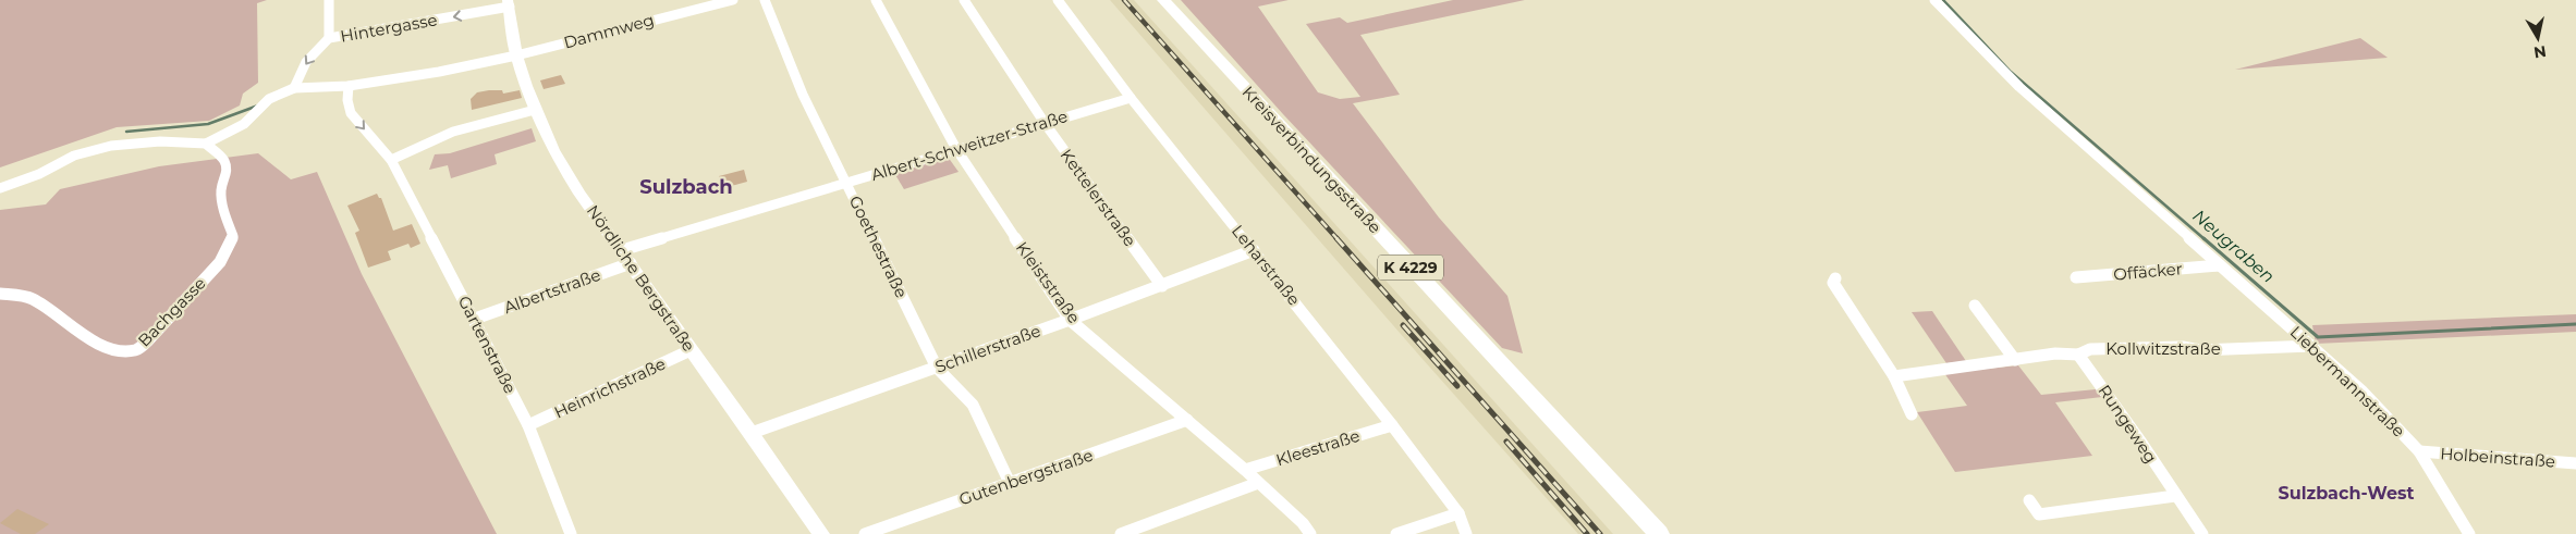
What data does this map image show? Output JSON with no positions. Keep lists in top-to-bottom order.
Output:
{
  "streets": {
    "main road": ["Kreisverbindungsstraße", "K 4229", "Nördliche Bergstraße"],
    "street": [
      "Hintergasse",
      "Dammweg",
      "Albert-Schweitzer-Straße",
      "Kettelerstraße",
      "Goethestraße",
      "Leharstraße",
      "Offäcker",
      "Kleiststraße",
      "Albertstraße",
      "Bachgasse",
      "Gartenstraße",
      "Schillerstraße",
      "Kollwitzstraße",
      "Liebermannstraße",
      "Heinrichstraße",
      "Rungeweg",
      "Kleestraße",
      "Holbeinstraße",
      "Gutenbergstraße"
    ]
  },
  "crossings": [
    ["Hintergasse", "Nördliche Bergstraße"],
    ["Dammweg", "Nördliche Bergstraße"],
    ["Albert-Schweitzer-Straße", "Kettelerstraße"],
    ["Albert-Schweitzer-Straße", "Goethestraße"],
    ["Albert-Schweitzer-Straße", "Leharstraße"],
    ["Albert-Schweitzer-Straße", "Nördliche Bergstraße"],
    ["Albert-Schweitzer-Straße", "Kleiststraße"],
    ["Kettelerstraße", "Schillerstraße"],
    ["Goethestraße", "Schillerstraße"],
    ["Goethestraße", "Gutenbergstraße"],
    ["Leharstraße", "Schillerstraße"],
    ["Leharstraße", "Kleestraße"],
    ["Offäcker", "Liebermannstraße"],
    ["Nördliche Bergstraße", "Albertstraße"],
    ["Nördliche Bergstraße", "Schillerstraße"],
    ["Nördliche Bergstraße", "Heinrichstraße"],
    ["Kleiststraße", "Schillerstraße"],
    ["Kleiststraße", "Kleestraße"],
    ["Kleiststraße", "Gutenbergstraße"],
    ["Albertstraße", "Gartenstraße"],
    ["Gartenstraße", "Heinrichstraße"],
    ["Kollwitzstraße", "Liebermannstraße"],
    ["Kollwitzstraße", "Rungeweg"],
    ["Liebermannstraße", "Holbeinstraße"]
  ],
  "districts": ["Sulzbach", "Sulzbach-West"],
  "water": ["Neugraben"],
  "north": "bottom"
}
